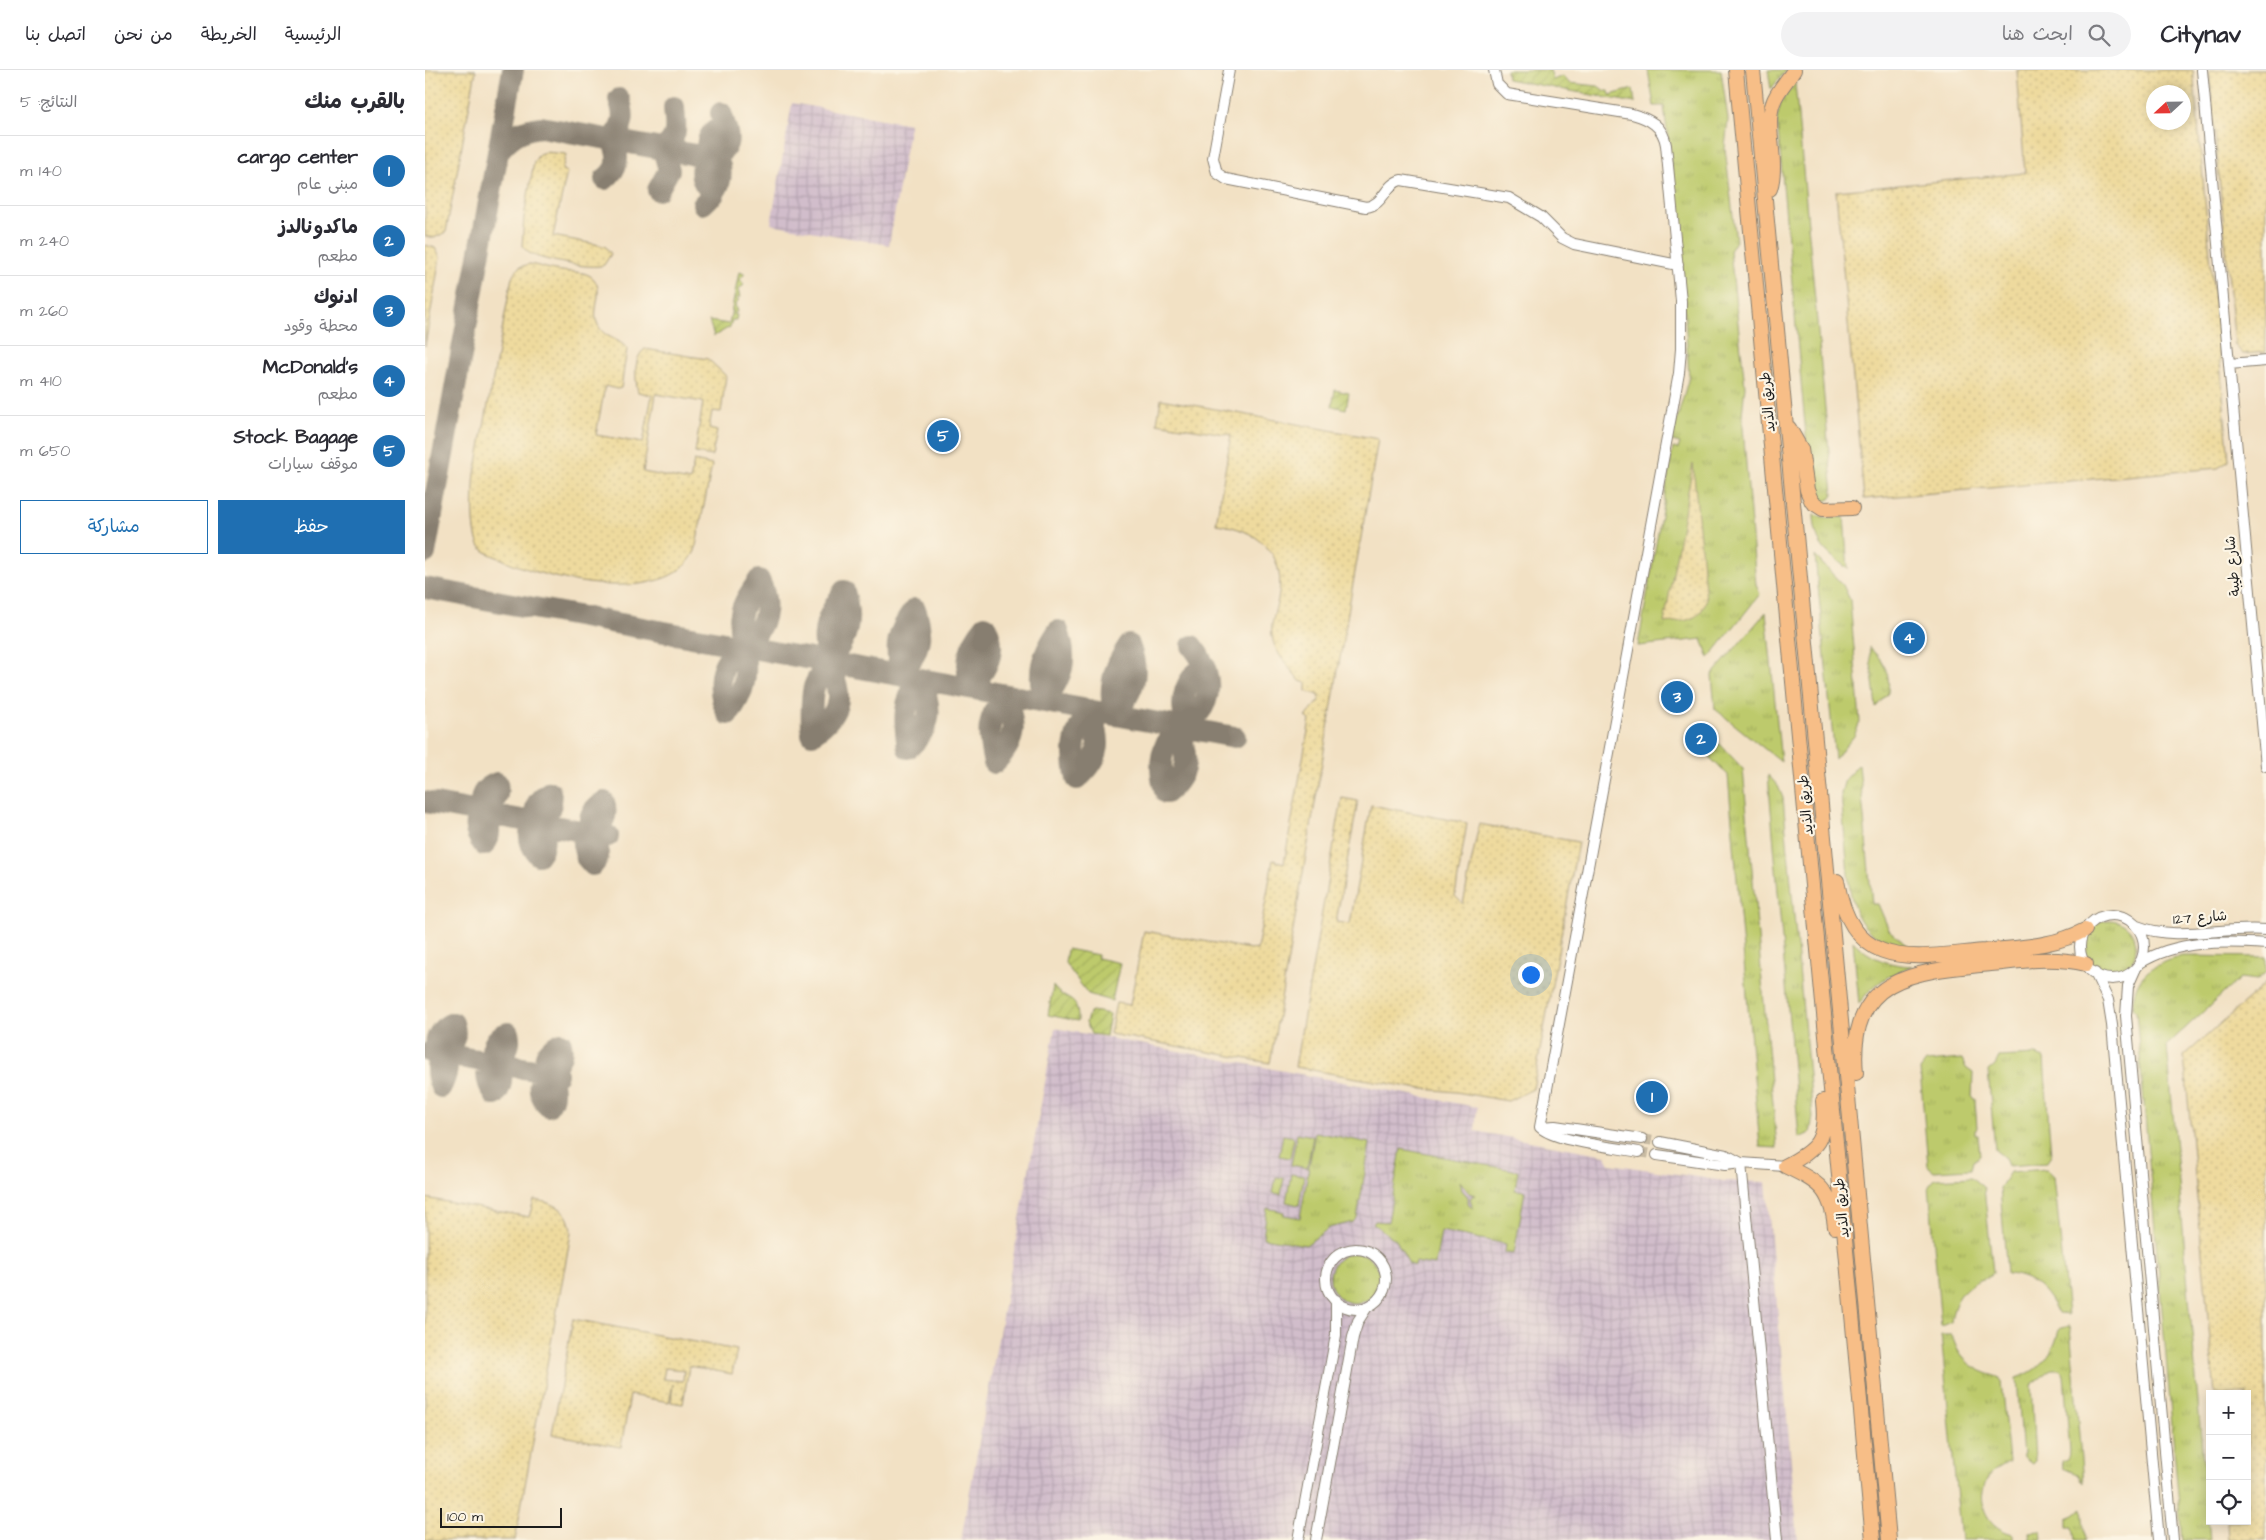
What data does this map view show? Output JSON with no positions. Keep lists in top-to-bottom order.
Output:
{
  "streets": {
    "highway": ["طريق الذيد"],
    "street": ["شارع طيبة", "شارع 127"]
  },
  "scale_bar": "100 m",
  "north": "left",
  "page": {
    "header": "Citynav",
    "search": "ابحث هنا",
    "nav": [
      "الرئيسية",
      "الخريطة",
      "من نحن",
      "اتصل بنا"
    ],
    "heading": ["بالقرب منك", "النتائج: 5"],
    "list": [
      {
        "mark": "1",
        "name": "cargo center",
        "note": "مبنى عام",
        "value": "140 m"
      },
      {
        "mark": "2",
        "name": "ماكدونالدز",
        "note": "مطعم",
        "value": "240 m"
      },
      {
        "mark": "3",
        "name": "ادنوك",
        "note": "محطة وقود",
        "value": "260 m"
      },
      {
        "mark": "4",
        "name": "McDonald's",
        "note": "مطعم",
        "value": "410 m"
      },
      {
        "mark": "5",
        "name": "Stock Bagage",
        "note": "موقف سيارات",
        "value": "650 m"
      }
    ],
    "pins": [
      "5",
      "4",
      "3",
      "2",
      "1"
    ],
    "buttons": ["حفظ", "مشاركة"],
    "map_buttons": ["+", "−"],
    "scale": "100 m"
  }
}
